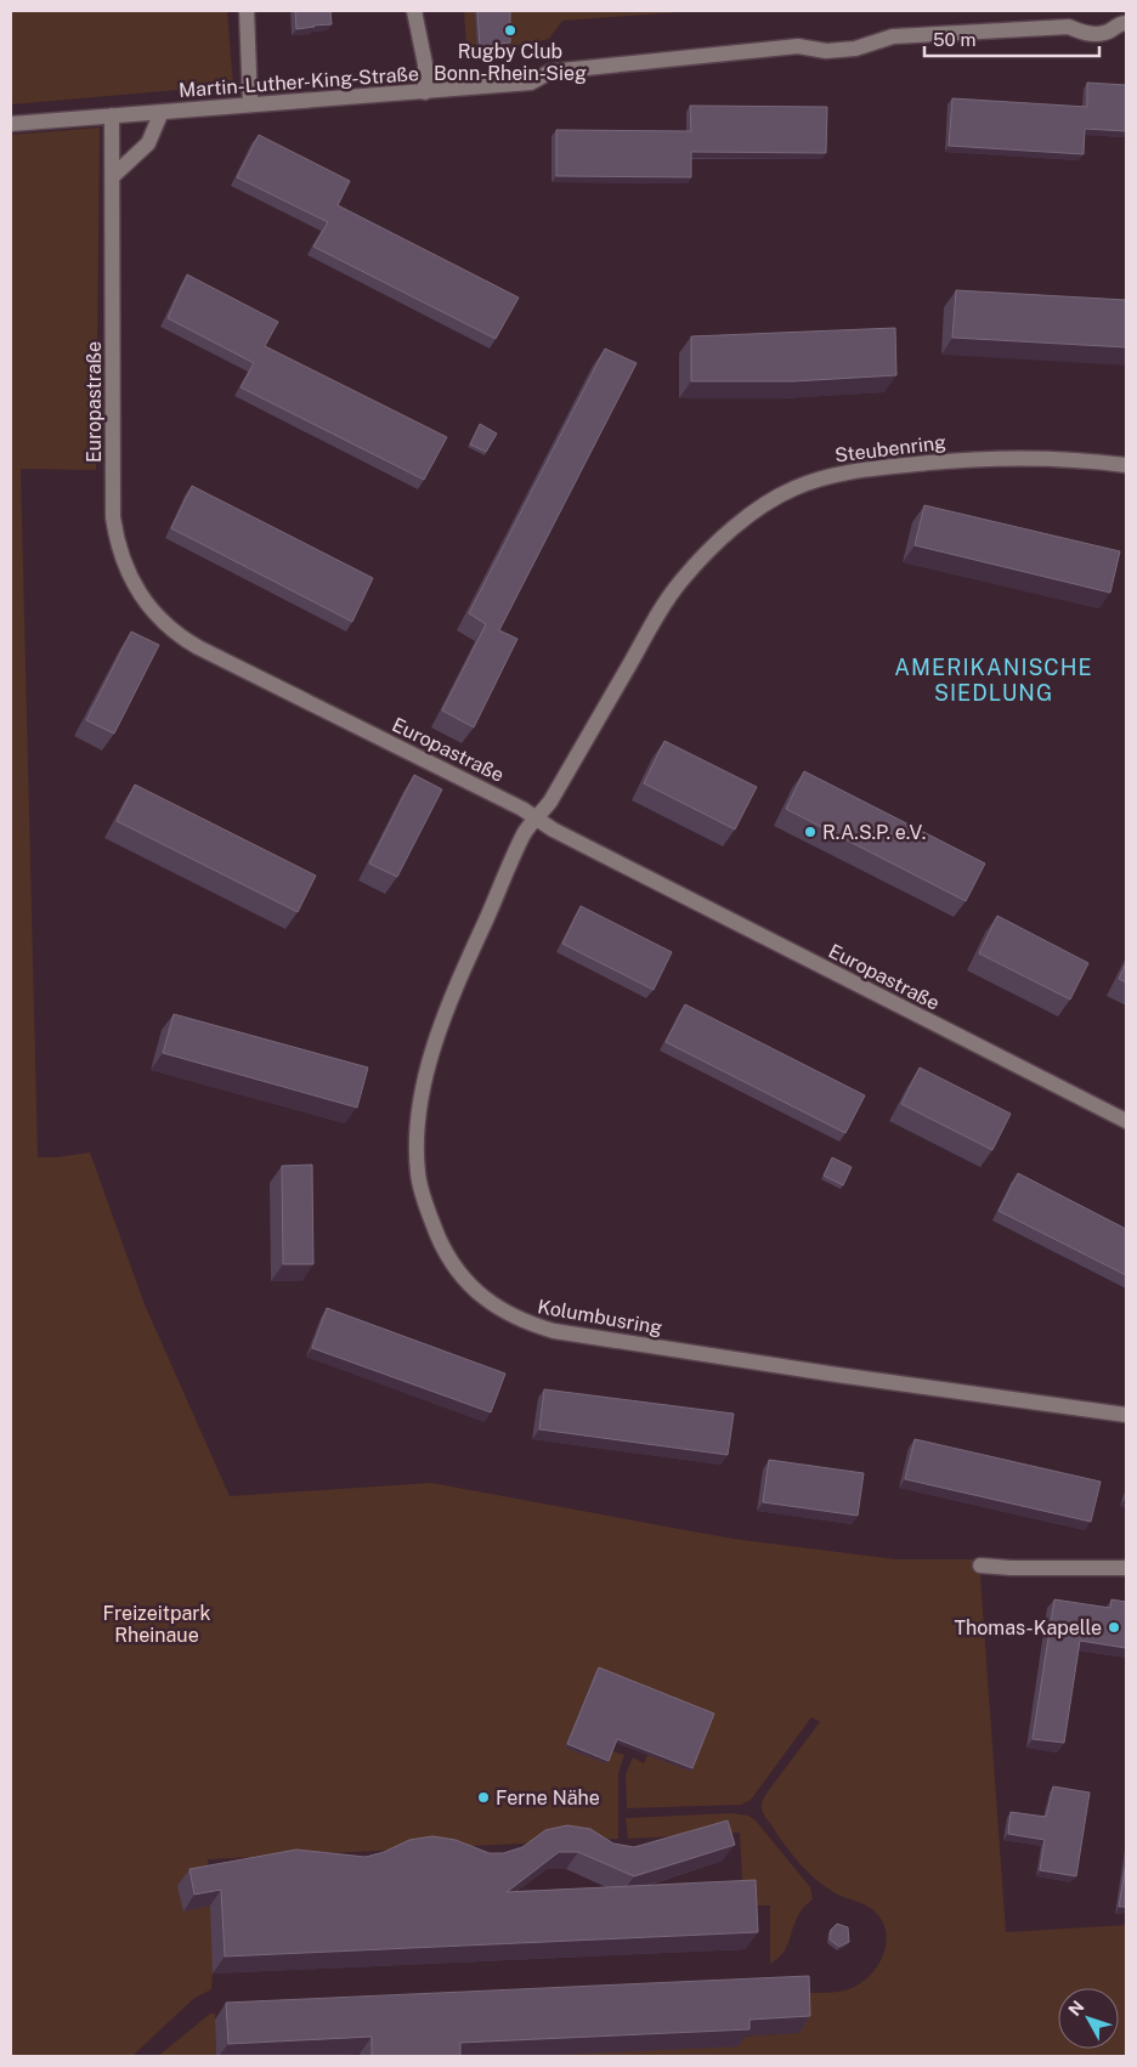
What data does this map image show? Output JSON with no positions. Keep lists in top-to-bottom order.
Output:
{
  "streets": {
    "street": [
      "Martin-Luther-King-Straße",
      "Europastraße",
      "Steubenring",
      "Kolumbusring"
    ]
  },
  "crossings": [
    ["Martin-Luther-King-Straße", "Europastraße"],
    ["Europastraße", "Steubenring"],
    ["Europastraße", "Kolumbusring"],
    ["Steubenring", "Kolumbusring"]
  ],
  "districts": ["AMERIKANISCHE SIEDLUNG"],
  "parks": ["Freizeitpark Rheinaue"],
  "places": [
    "Rugby Club Bonn-Rhein-Sieg",
    "R.A.S.P. e.V.",
    "Thomas-Kapelle",
    "Ferne Nähe"
  ],
  "scale_bar": "50 m",
  "north": "top left"
}
